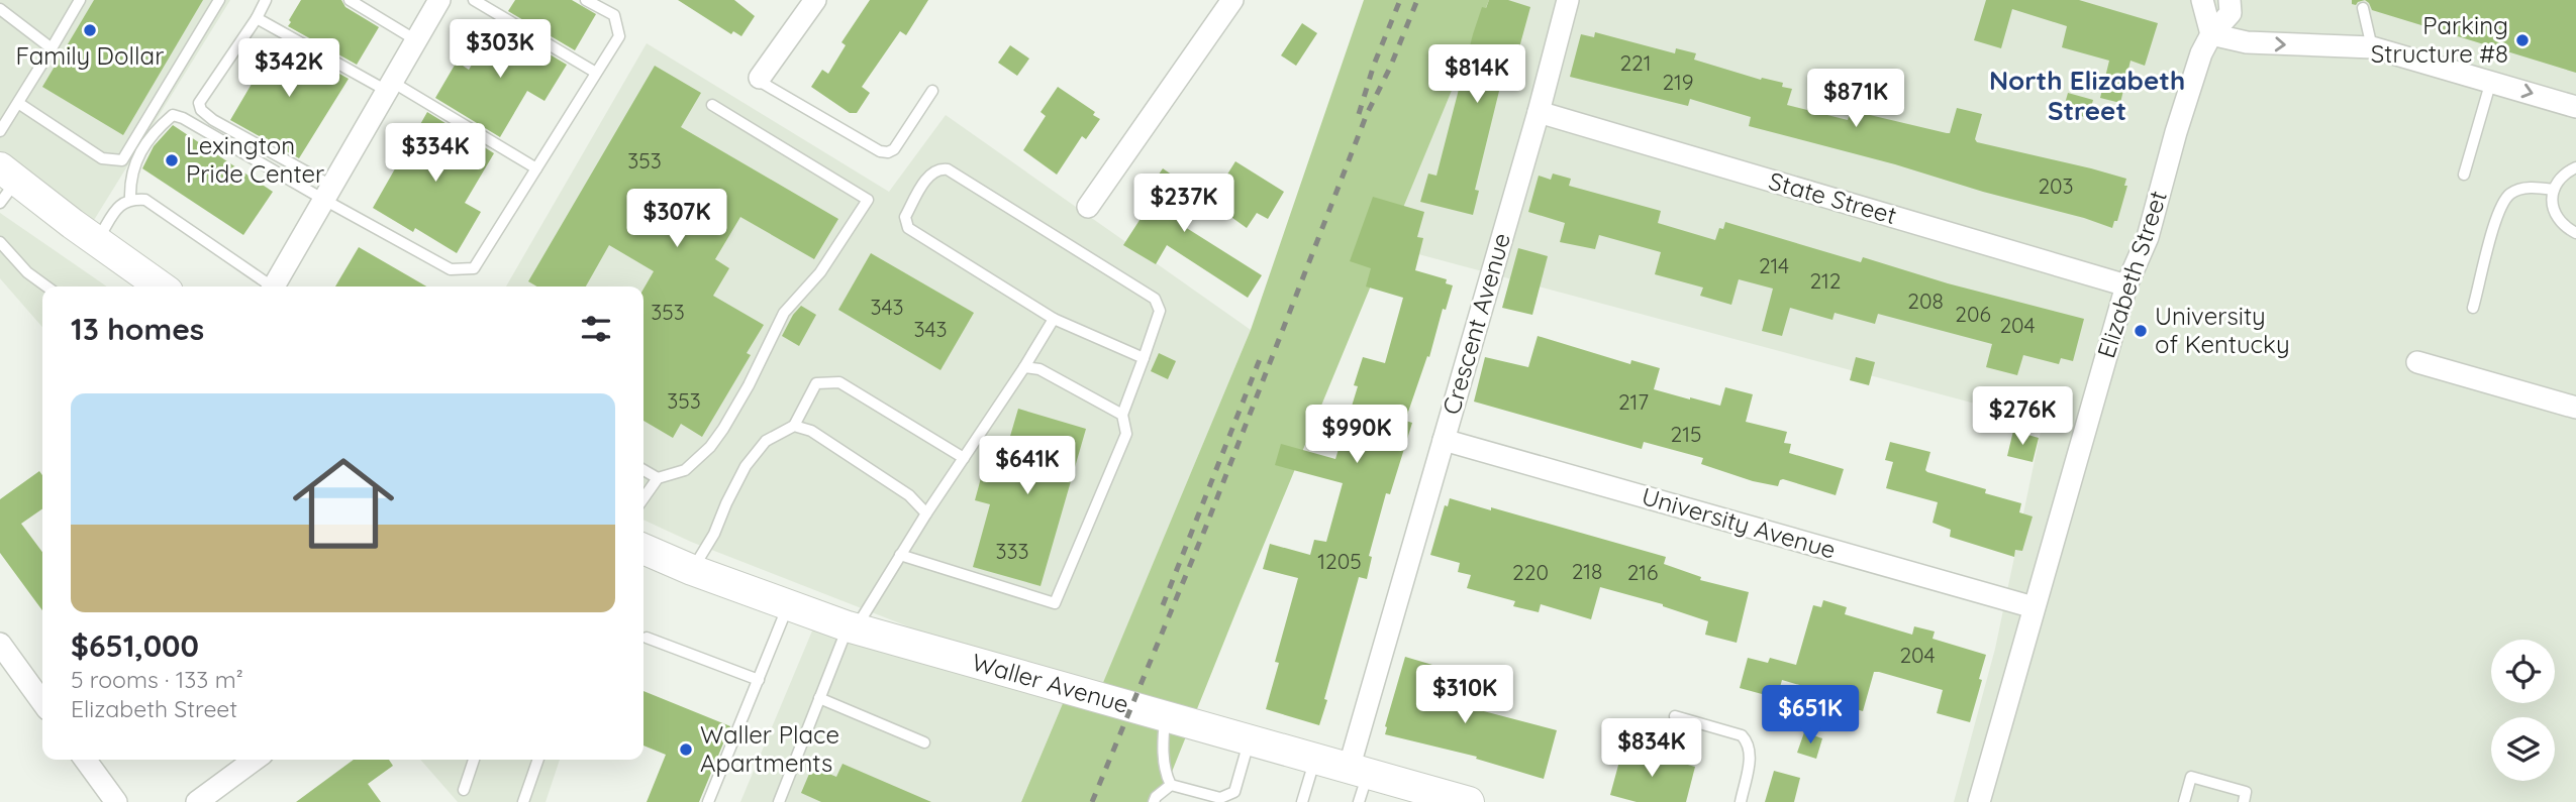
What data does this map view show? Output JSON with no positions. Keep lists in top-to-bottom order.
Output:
{
  "streets": {
    "main road": ["Waller Avenue"],
    "street": [
      "State Street",
      "Elizabeth Street",
      "Crescent Avenue",
      "University Avenue"
    ]
  },
  "crossings": [
    ["State Street", "Elizabeth Street"],
    ["State Street", "Crescent Avenue"],
    ["Elizabeth Street", "University Avenue"],
    ["Crescent Avenue", "University Avenue"],
    ["Crescent Avenue", "Waller Avenue"]
  ],
  "districts": ["North Elizabeth Street"],
  "places": [
    "Family Dollar",
    "Parking Structure #8",
    "Lexington Pride Center",
    "University of Kentucky",
    "Waller Place Apartments"
  ],
  "house_numbers": [
    "221",
    "219",
    "353",
    "203",
    "214",
    "212",
    "208",
    "343",
    "353",
    "206",
    "204",
    "343",
    "353",
    "217",
    "215",
    "333",
    "1205",
    "218",
    "220",
    "216",
    "204"
  ],
  "page": {
    "price": [
      "$303K",
      "$342K",
      "$814K",
      "$871K",
      "$334K",
      "$237K",
      "$307K",
      "$276K",
      "$990K",
      "$641K",
      "$310K",
      "$651K",
      "$834K"
    ],
    "heading": "13 homes",
    "list": [
      {
        "name": "$651,000",
        "note": "5 rooms · 133 m² · Elizabeth Street"
      }
    ]
  }
}
